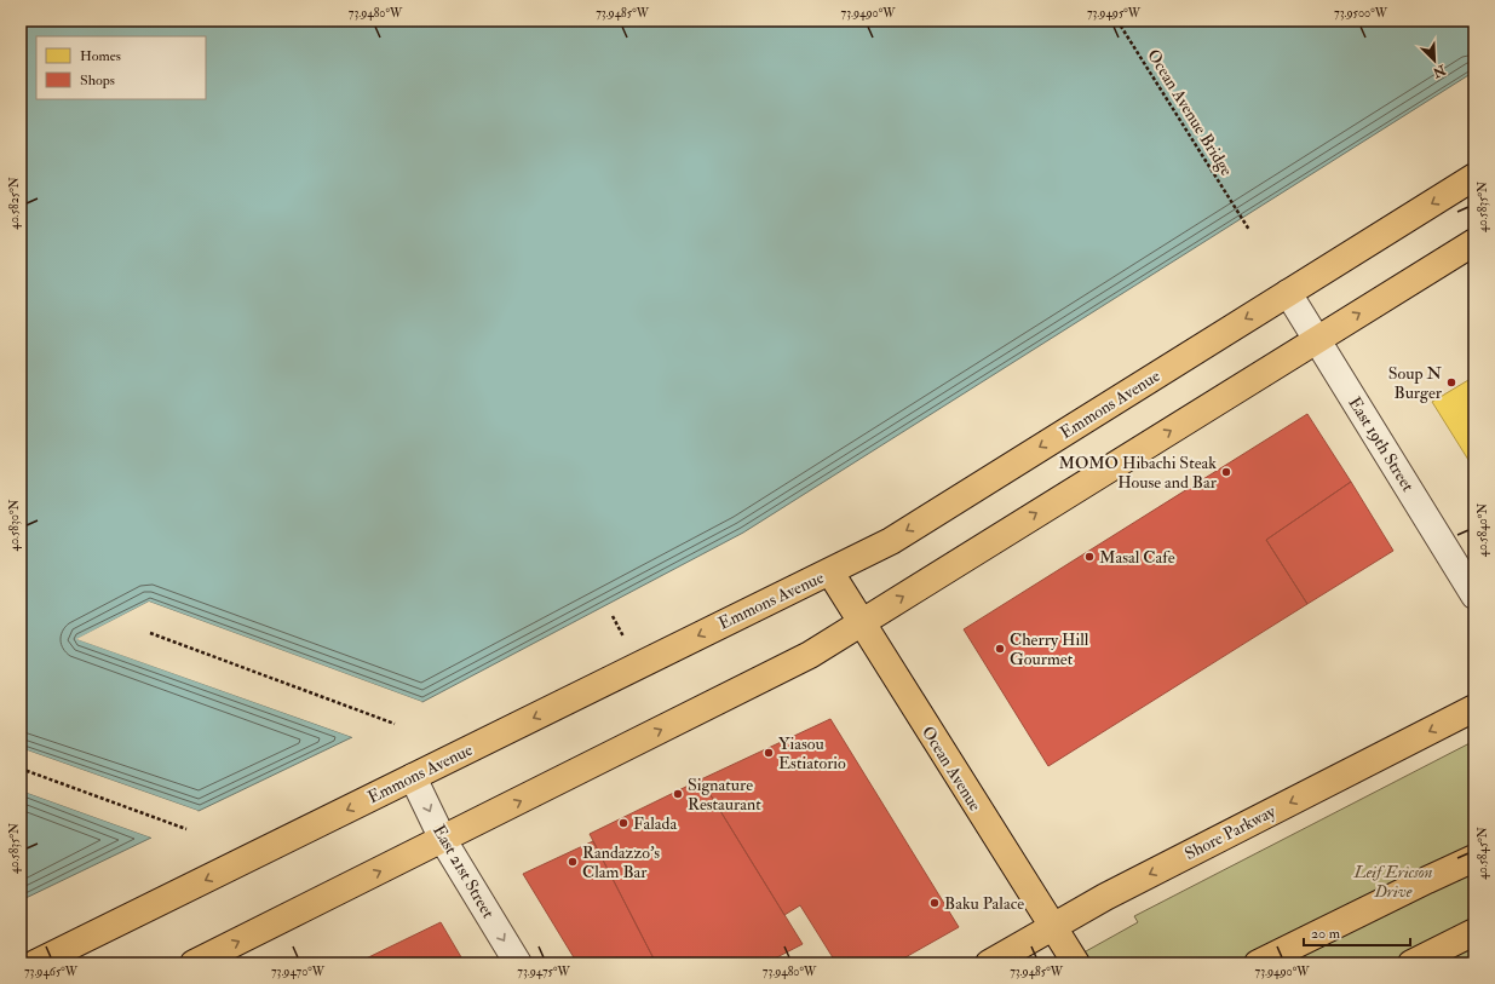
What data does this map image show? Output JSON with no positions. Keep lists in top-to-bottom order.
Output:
{
  "streets": {
    "main road": ["Emmons Avenue", "Ocean Avenue", "Shore Parkway"],
    "street": ["East 19th Street", "East 21st Street"],
    "path": ["Ocean Avenue Bridge"]
  },
  "crossings": [
    ["Emmons Avenue", "East 19th Street"],
    ["Emmons Avenue", "Ocean Avenue"],
    ["Emmons Avenue", "East 21st Street"],
    ["Ocean Avenue", "Shore Parkway"]
  ],
  "one_way": ["East 21st Street"],
  "parks": ["Leif Ericson Drive"],
  "places": [
    "Soup N Burger",
    "MOMO Hibachi Steak House and Bar",
    "Masal Cafe",
    "Cherry Hill Gourmet",
    "Yiasou Estiatorio",
    "Signature Restaurant",
    "Falada",
    "Randazzo's Clam Bar",
    "Baku Palace"
  ],
  "legend": ["Homes", "Shops"],
  "scale_bar": "20 m",
  "north": "bottom right",
  "coordinates": [
    "73.9480°W",
    "73.9485°W",
    "73.9490°W",
    "73.9495°W",
    "73.9500°W",
    "40.5825°N",
    "40.5835°N",
    "40.5830°N",
    "40.5840°N",
    "40.5845°N",
    "73.9465°W",
    "73.9470°W",
    "73.9475°W"
  ]
}
